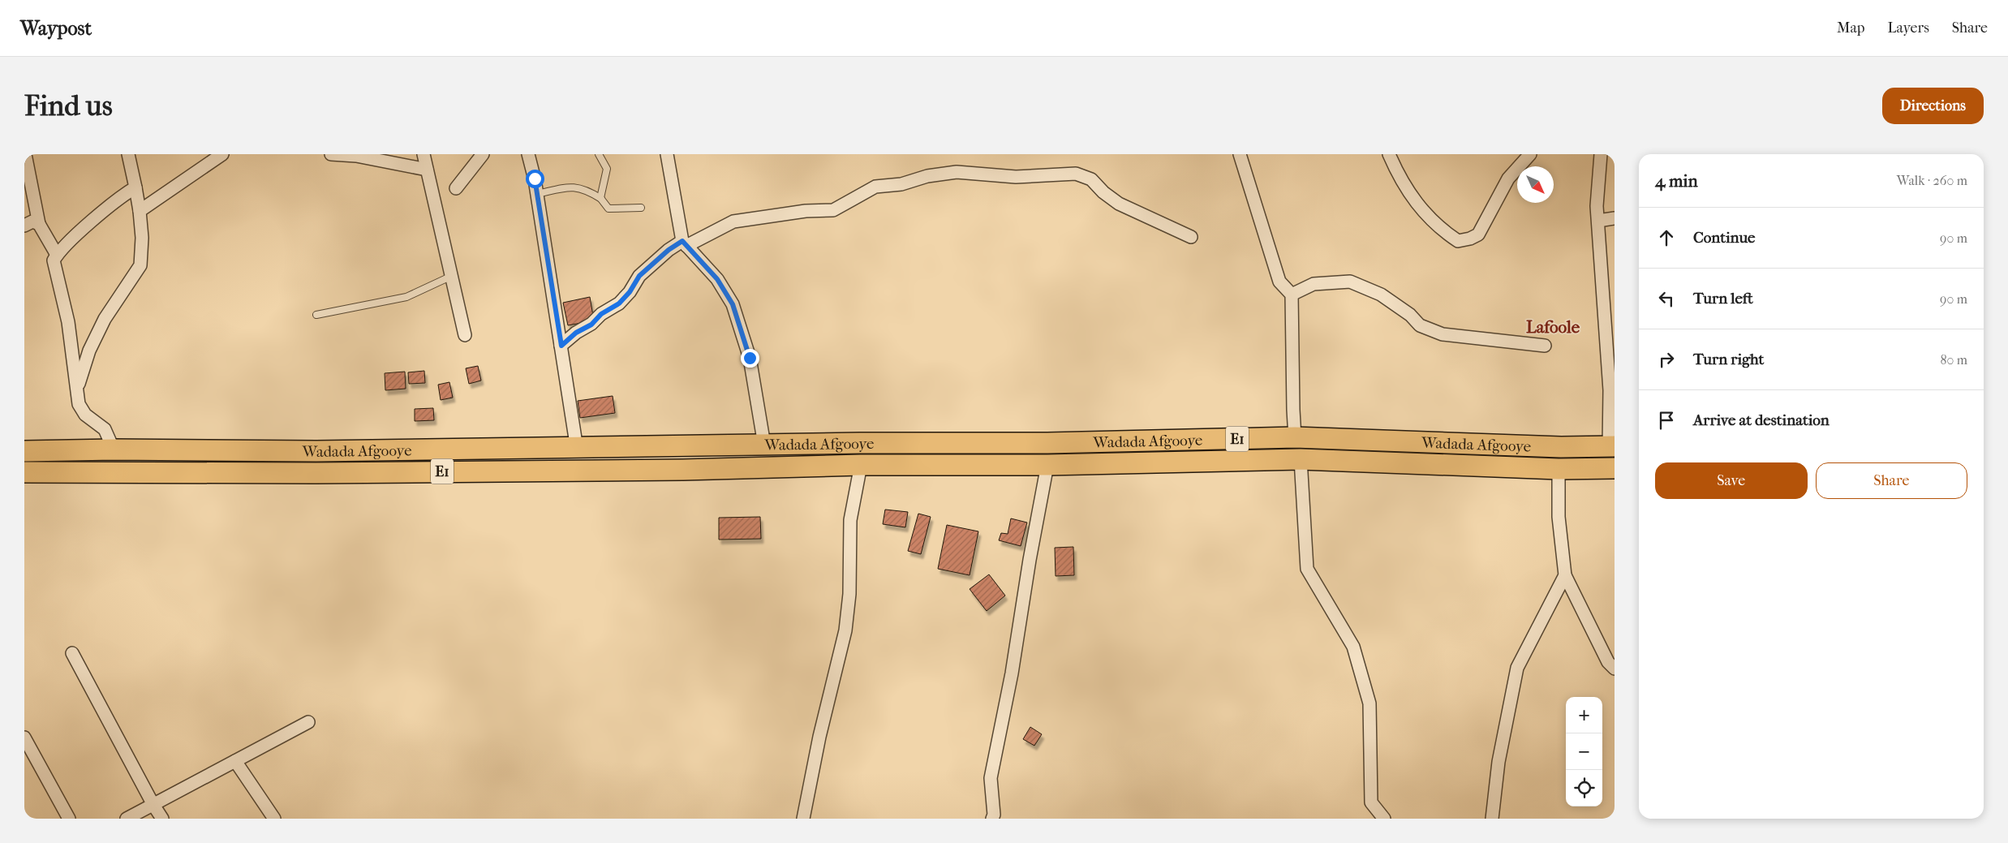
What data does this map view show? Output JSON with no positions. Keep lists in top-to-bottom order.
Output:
{
  "streets": {
    "highway": ["E1", "Wadada Afgooye"]
  },
  "districts": ["Lafoole"],
  "north": "bottom right",
  "page": {
    "header": "Waypost",
    "nav": ["Map", "Layers", "Share"],
    "buttons": [
      "Directions",
      ["Save", "Share"]
    ],
    "title": "Find us",
    "heading": ["4 min", "Walk · 260 m"],
    "list": [
      ["Continue", "90 m"],
      ["Turn left", "90 m"],
      ["Turn right", "80 m"],
      "Arrive at destination"
    ],
    "map_buttons": ["+", "−"]
  }
}
